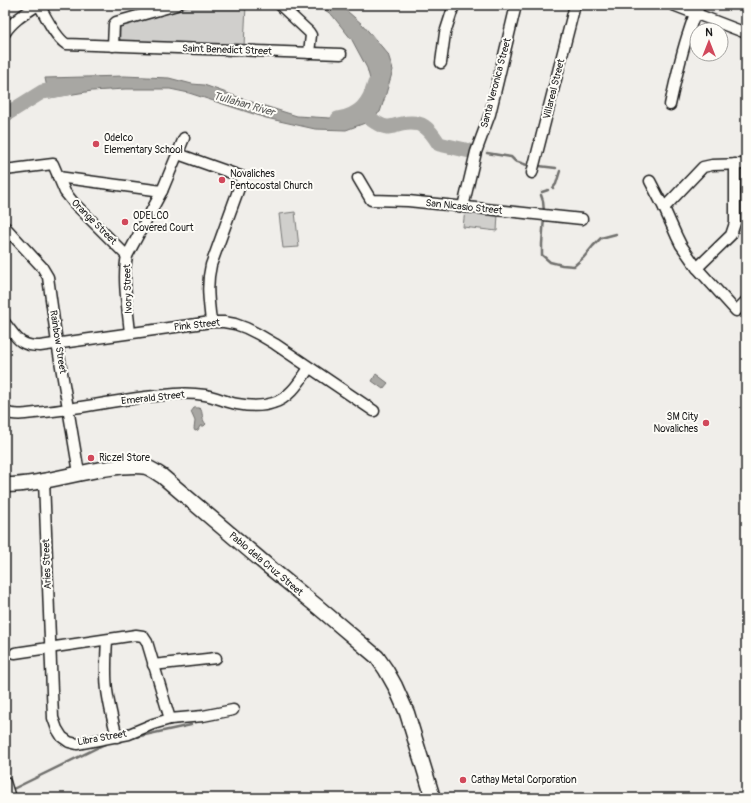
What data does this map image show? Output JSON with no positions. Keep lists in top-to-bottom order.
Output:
{
  "streets": {
    "street": [
      "Saint Benedict Street",
      "Santa Veronica Street",
      "Villareal Street",
      "San Nicasio Street",
      "Orange Street",
      "Ivory Street",
      "Pink Street",
      "Rainbow Street",
      "Emerald Street",
      "Aries Street",
      "Pablo dela Cruz Street",
      "Libra Street"
    ]
  },
  "crossings": [
    ["Santa Veronica Street", "San Nicasio Street"],
    ["Orange Street", "Ivory Street"],
    ["Ivory Street", "Pink Street"],
    ["Pink Street", "Rainbow Street"],
    ["Pink Street", "Emerald Street"],
    ["Rainbow Street", "Emerald Street"],
    ["Rainbow Street", "Pablo dela Cruz Street"],
    ["Aries Street", "Pablo dela Cruz Street"],
    ["Aries Street", "Libra Street"]
  ],
  "water": ["Tullahan River"],
  "places": [
    "Odelco Elementary School",
    "Novaliches Pentocostal Church",
    "ODELCO Covered Court",
    "SM City Novaliches",
    "Riczel Store",
    "Cathay Metal Corporation"
  ],
  "north": "top"
}
